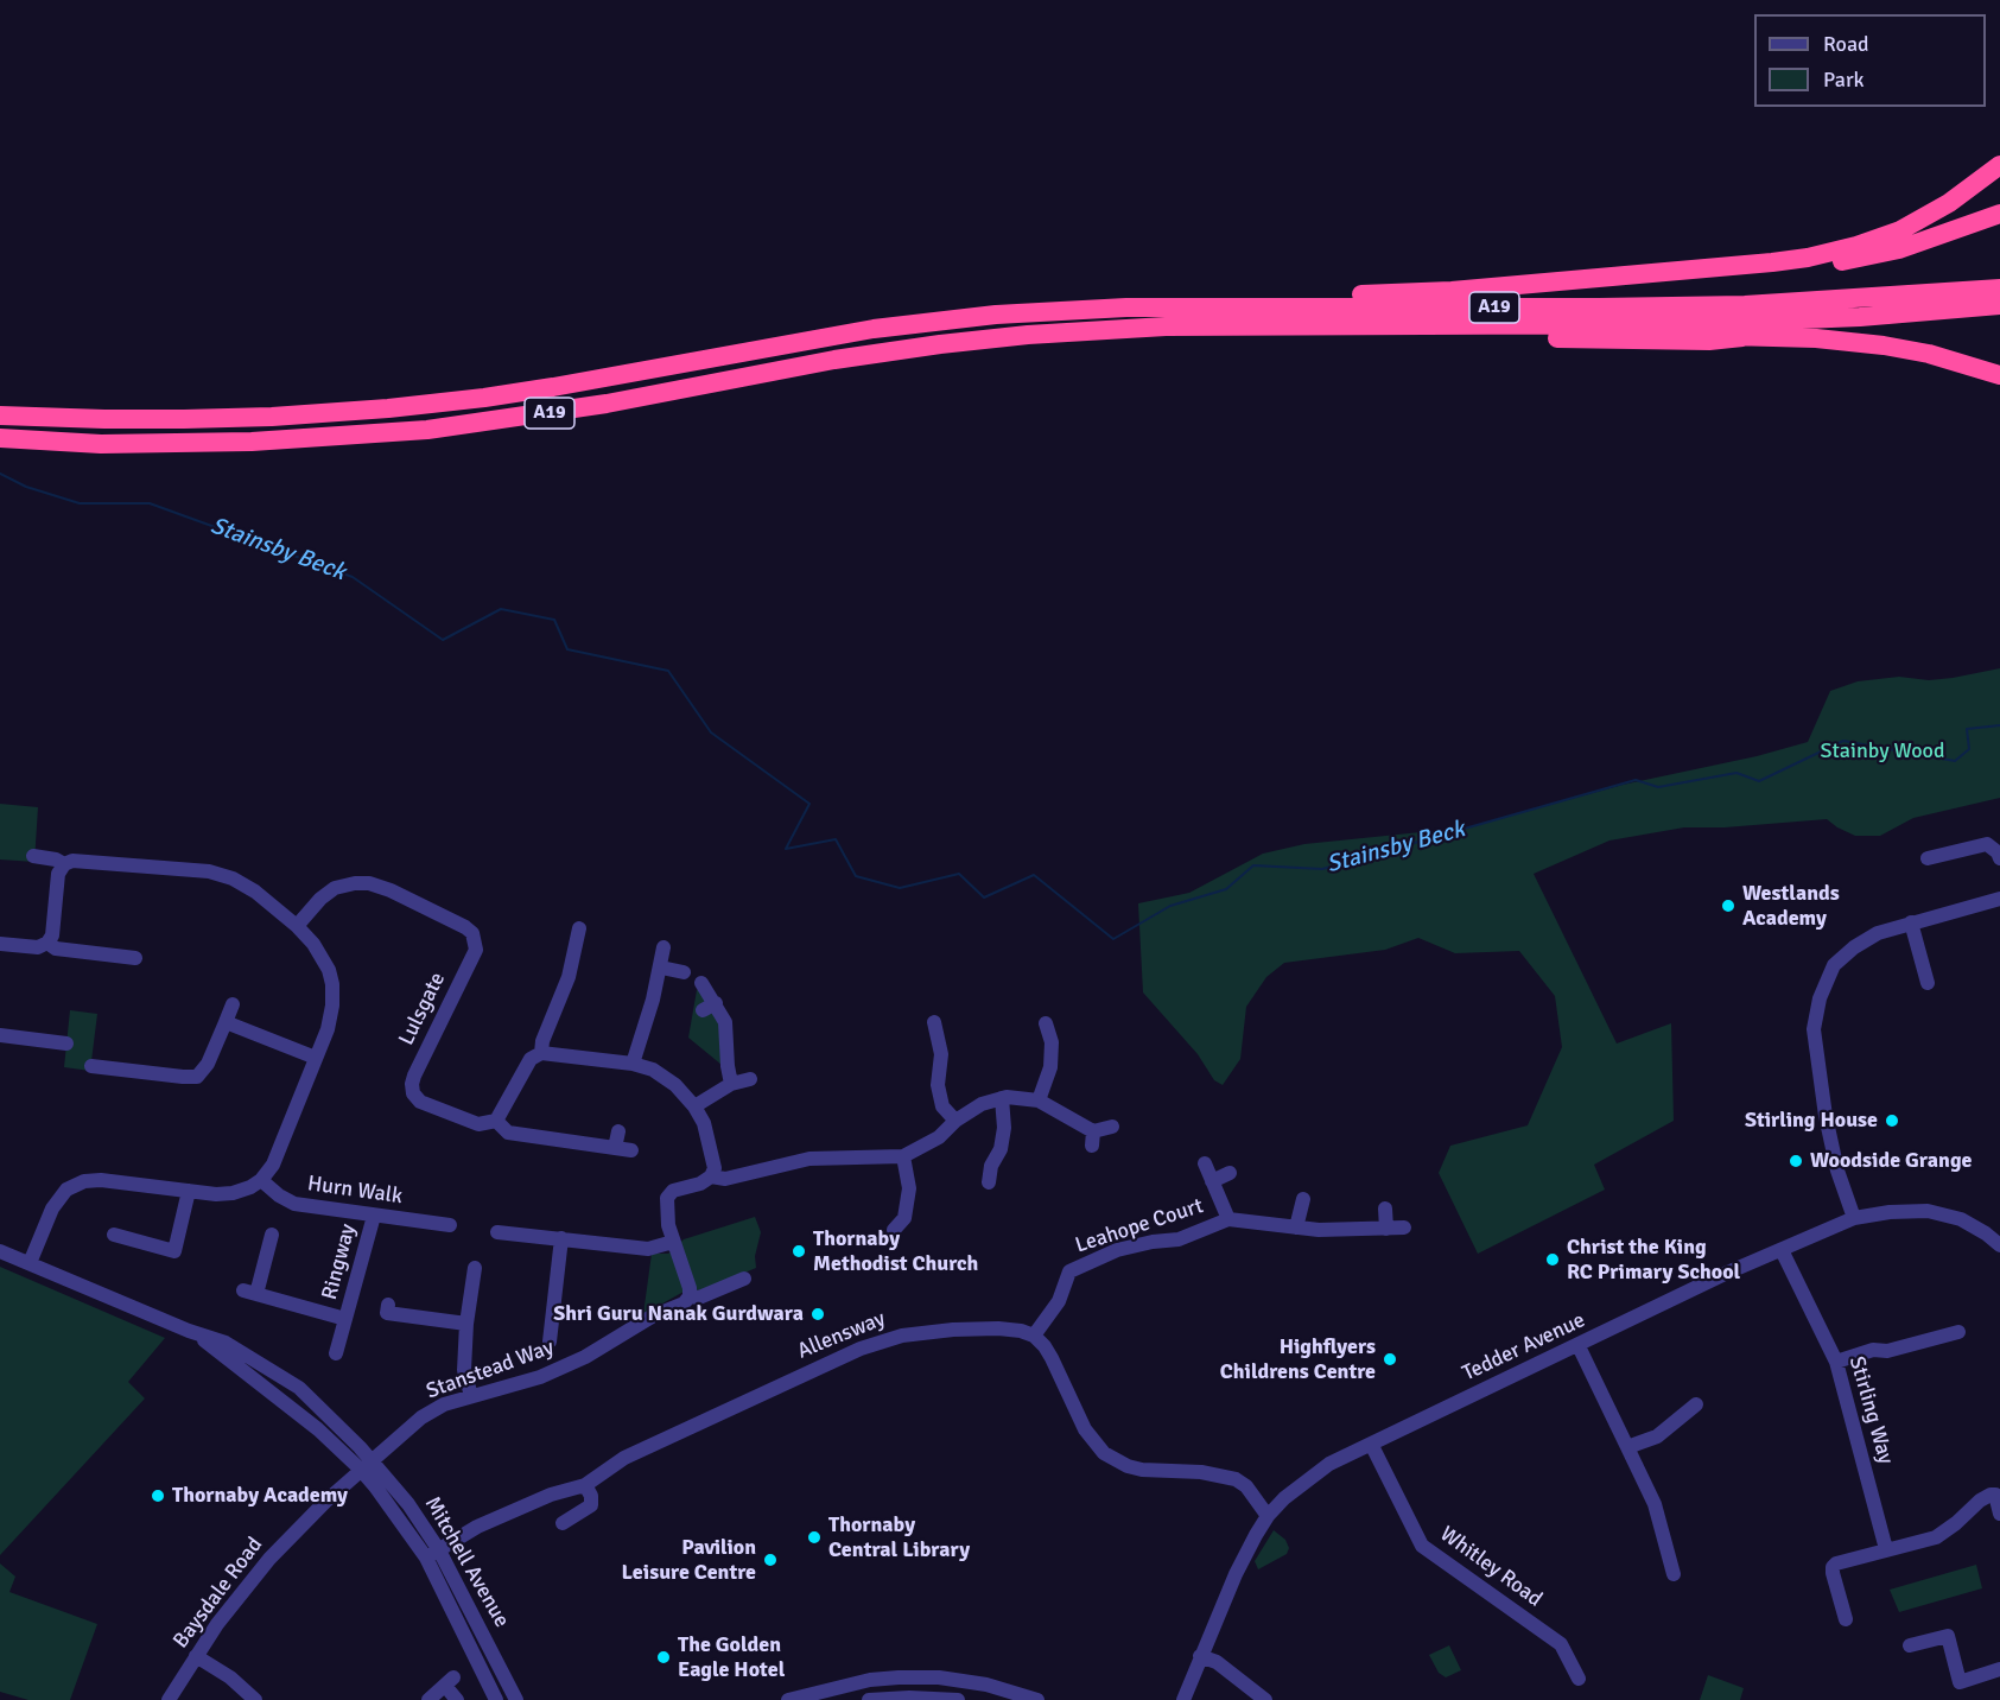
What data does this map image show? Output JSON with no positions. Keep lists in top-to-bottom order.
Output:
{
  "streets": {
    "highway": ["A19"],
    "street": [
      "Lulsgate",
      "Hurn Walk",
      "Leahope Court",
      "Ringway",
      "Allensway",
      "Tedder Avenue",
      "Stanstead Way",
      "Stirling Way",
      "Mitchell Avenue",
      "Whitley Road",
      "Baysdale Road"
    ]
  },
  "crossings": [
    ["Hurn Walk", "Ringway"],
    ["Leahope Court", "Allensway"],
    ["Allensway", "Mitchell Avenue"],
    ["Tedder Avenue", "Stirling Way"],
    ["Tedder Avenue", "Whitley Road"],
    ["Stanstead Way", "Mitchell Avenue"],
    ["Stanstead Way", "Baysdale Road"],
    ["Mitchell Avenue", "Baysdale Road"]
  ],
  "water": ["Stainsby Beck"],
  "parks": ["Stainby Wood"],
  "places": [
    "Westlands Academy",
    "Stirling House",
    "Woodside Grange",
    "Thornaby Methodist Church",
    "Christ the King RC Primary School",
    "Shri Guru Nanak Gurdwara",
    "Highflyers Childrens Centre",
    "Thornaby Academy",
    "Thornaby Central Library",
    "Pavilion Leisure Centre",
    "The Golden Eagle Hotel"
  ],
  "legend": ["Road", "Park"]
}
